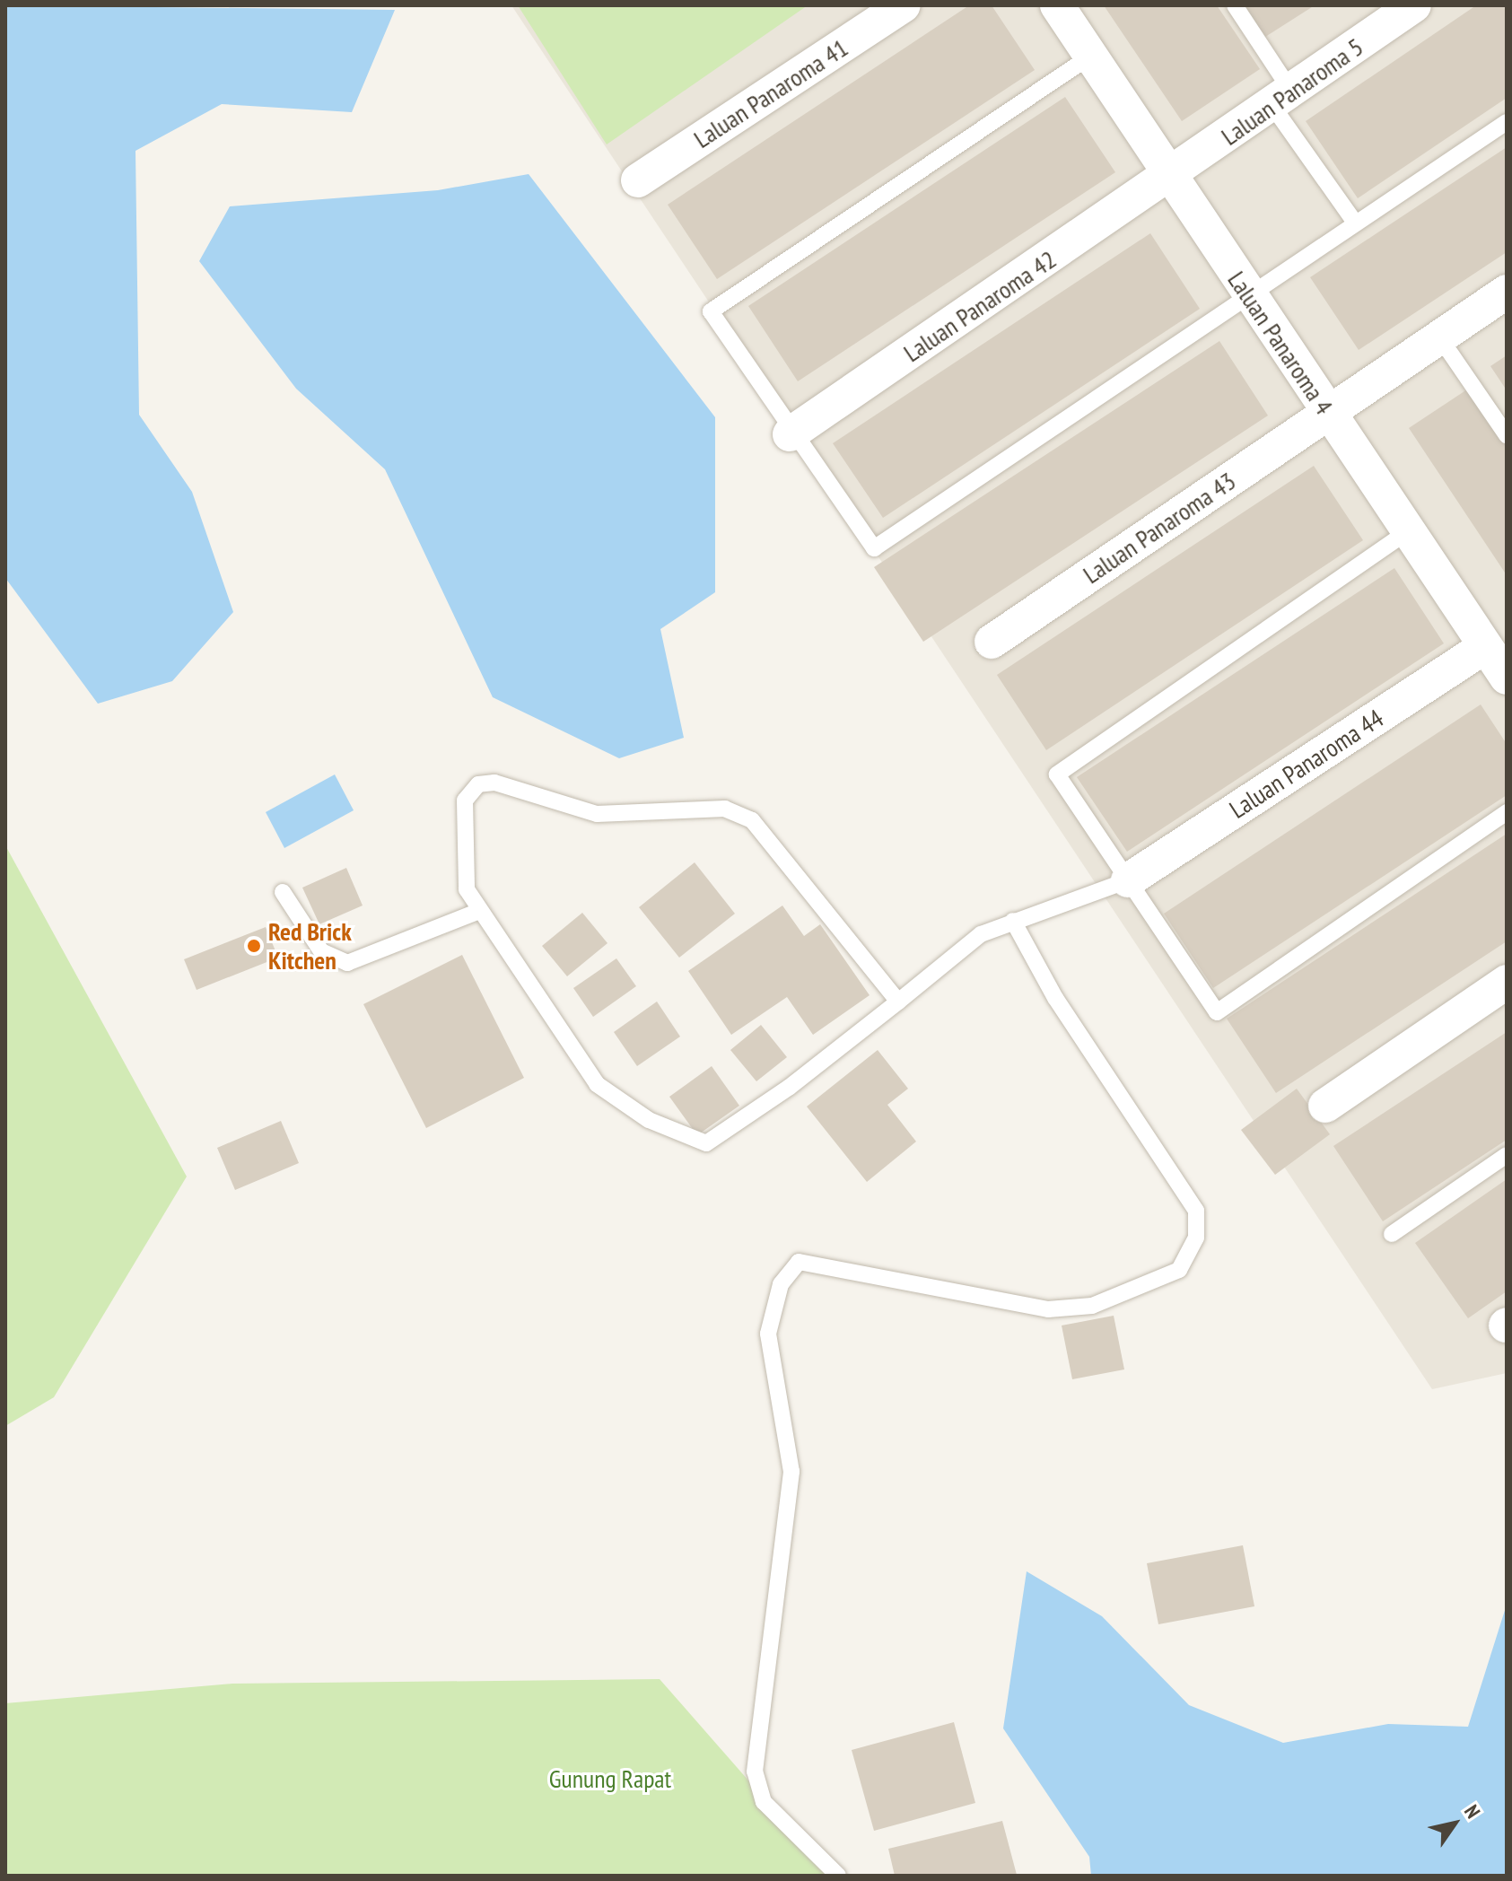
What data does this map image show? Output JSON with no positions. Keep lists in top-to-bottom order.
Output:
{
  "streets": {
    "street": [
      "Laluan Panaroma 5",
      "Laluan Panaroma 41",
      "Laluan Panaroma 42",
      "Laluan Panaroma 4",
      "Laluan Panaroma 43",
      "Laluan Panaroma 44"
    ]
  },
  "crossings": [
    ["Laluan Panaroma 5", "Laluan Panaroma 42"],
    ["Laluan Panaroma 5", "Laluan Panaroma 4"],
    ["Laluan Panaroma 42", "Laluan Panaroma 4"],
    ["Laluan Panaroma 4", "Laluan Panaroma 43"],
    ["Laluan Panaroma 4", "Laluan Panaroma 44"]
  ],
  "parks": ["Gunung Rapat"],
  "places": ["Red Brick Kitchen"],
  "north": "top right"
}
